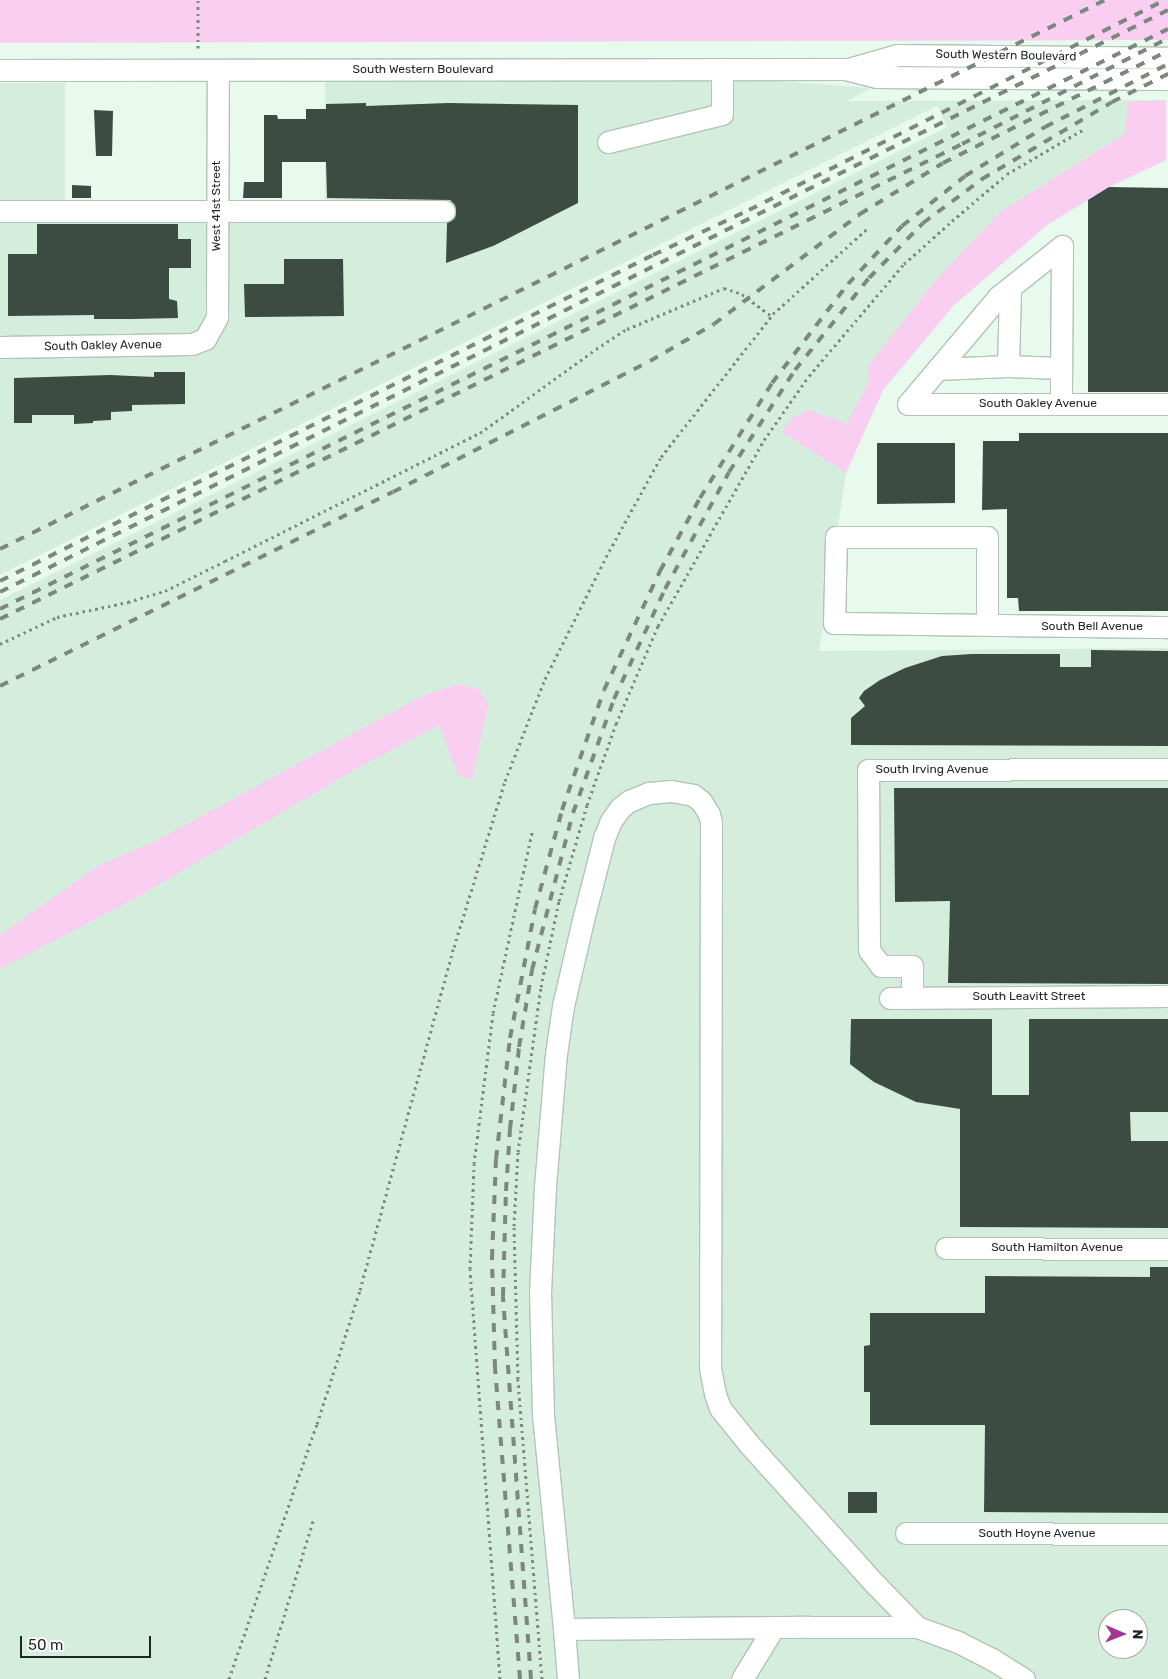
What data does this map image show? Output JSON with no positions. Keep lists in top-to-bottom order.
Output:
{
  "streets": {
    "street": [
      "South Western Boulevard",
      "West 41st Street",
      "South Oakley Avenue",
      "South Bell Avenue",
      "South Irving Avenue",
      "South Leavitt Street",
      "South Hamilton Avenue",
      "South Hoyne Avenue"
    ]
  },
  "crossings": [
    ["South Western Boulevard", "West 41st Street"],
    ["West 41st Street", "South Oakley Avenue"],
    ["South Irving Avenue", "South Leavitt Street"]
  ],
  "scale_bar": "50 m",
  "north": "right"
}
